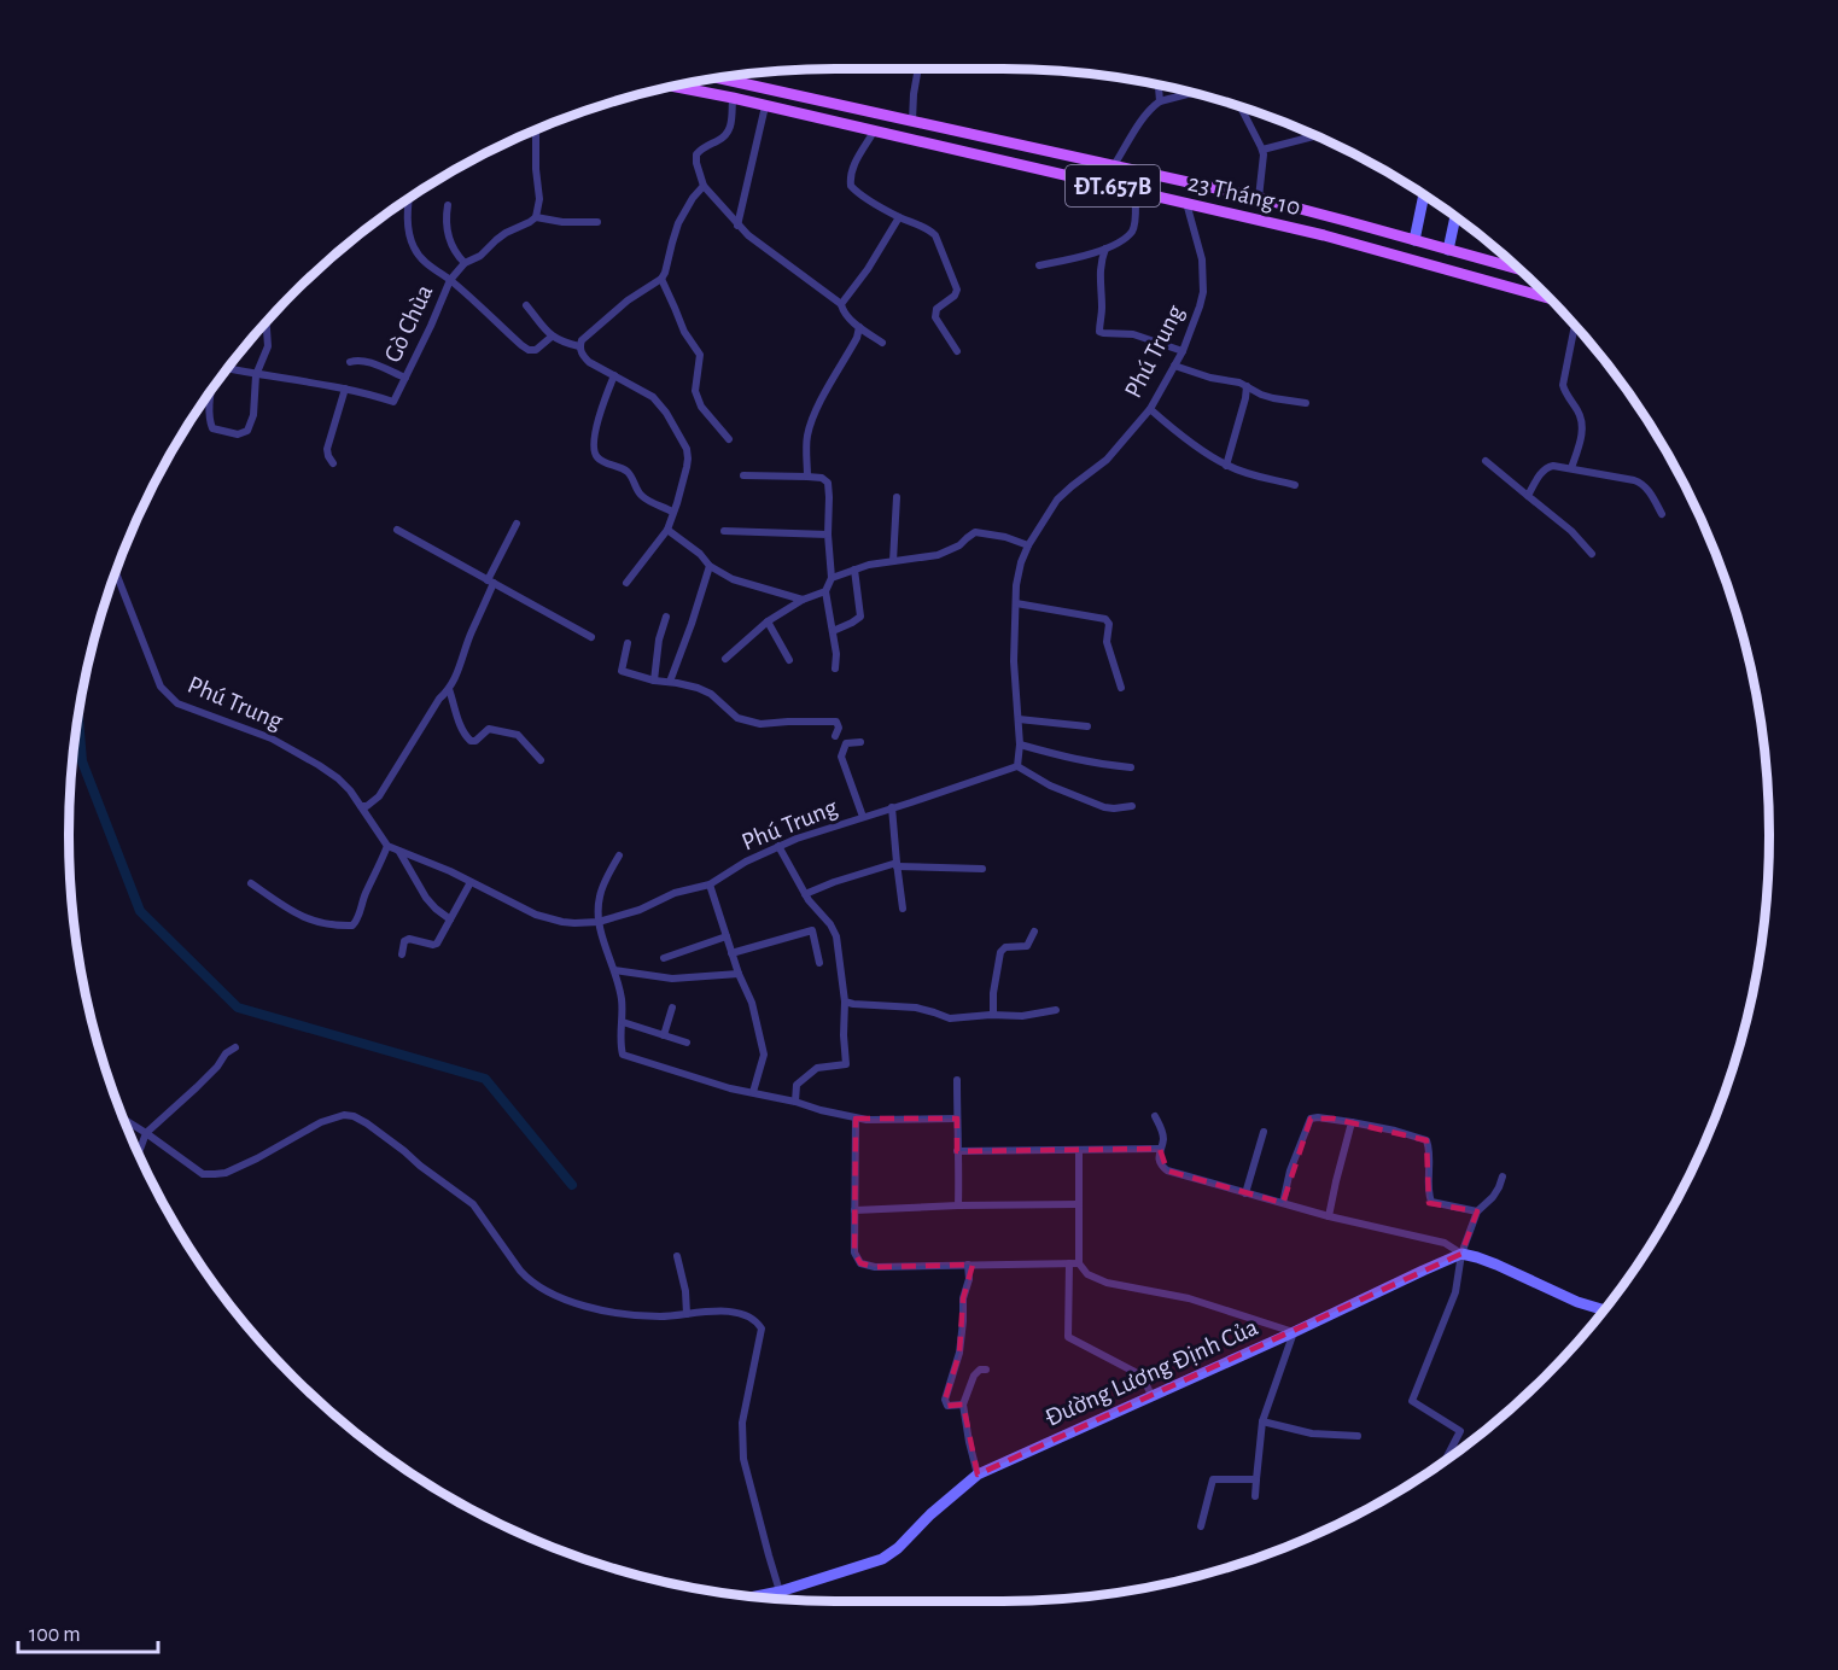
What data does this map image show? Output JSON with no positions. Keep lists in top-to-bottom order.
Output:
{
  "streets": {
    "main road": ["ĐT.657B", "23 Tháng 10"],
    "street": ["Gò Chùa", "Phú Trung", "Đường Lương Định Của"]
  },
  "crossings": [
    ["23 Tháng 10", "Phú Trung"]
  ],
  "scale_bar": "100 m"
}
